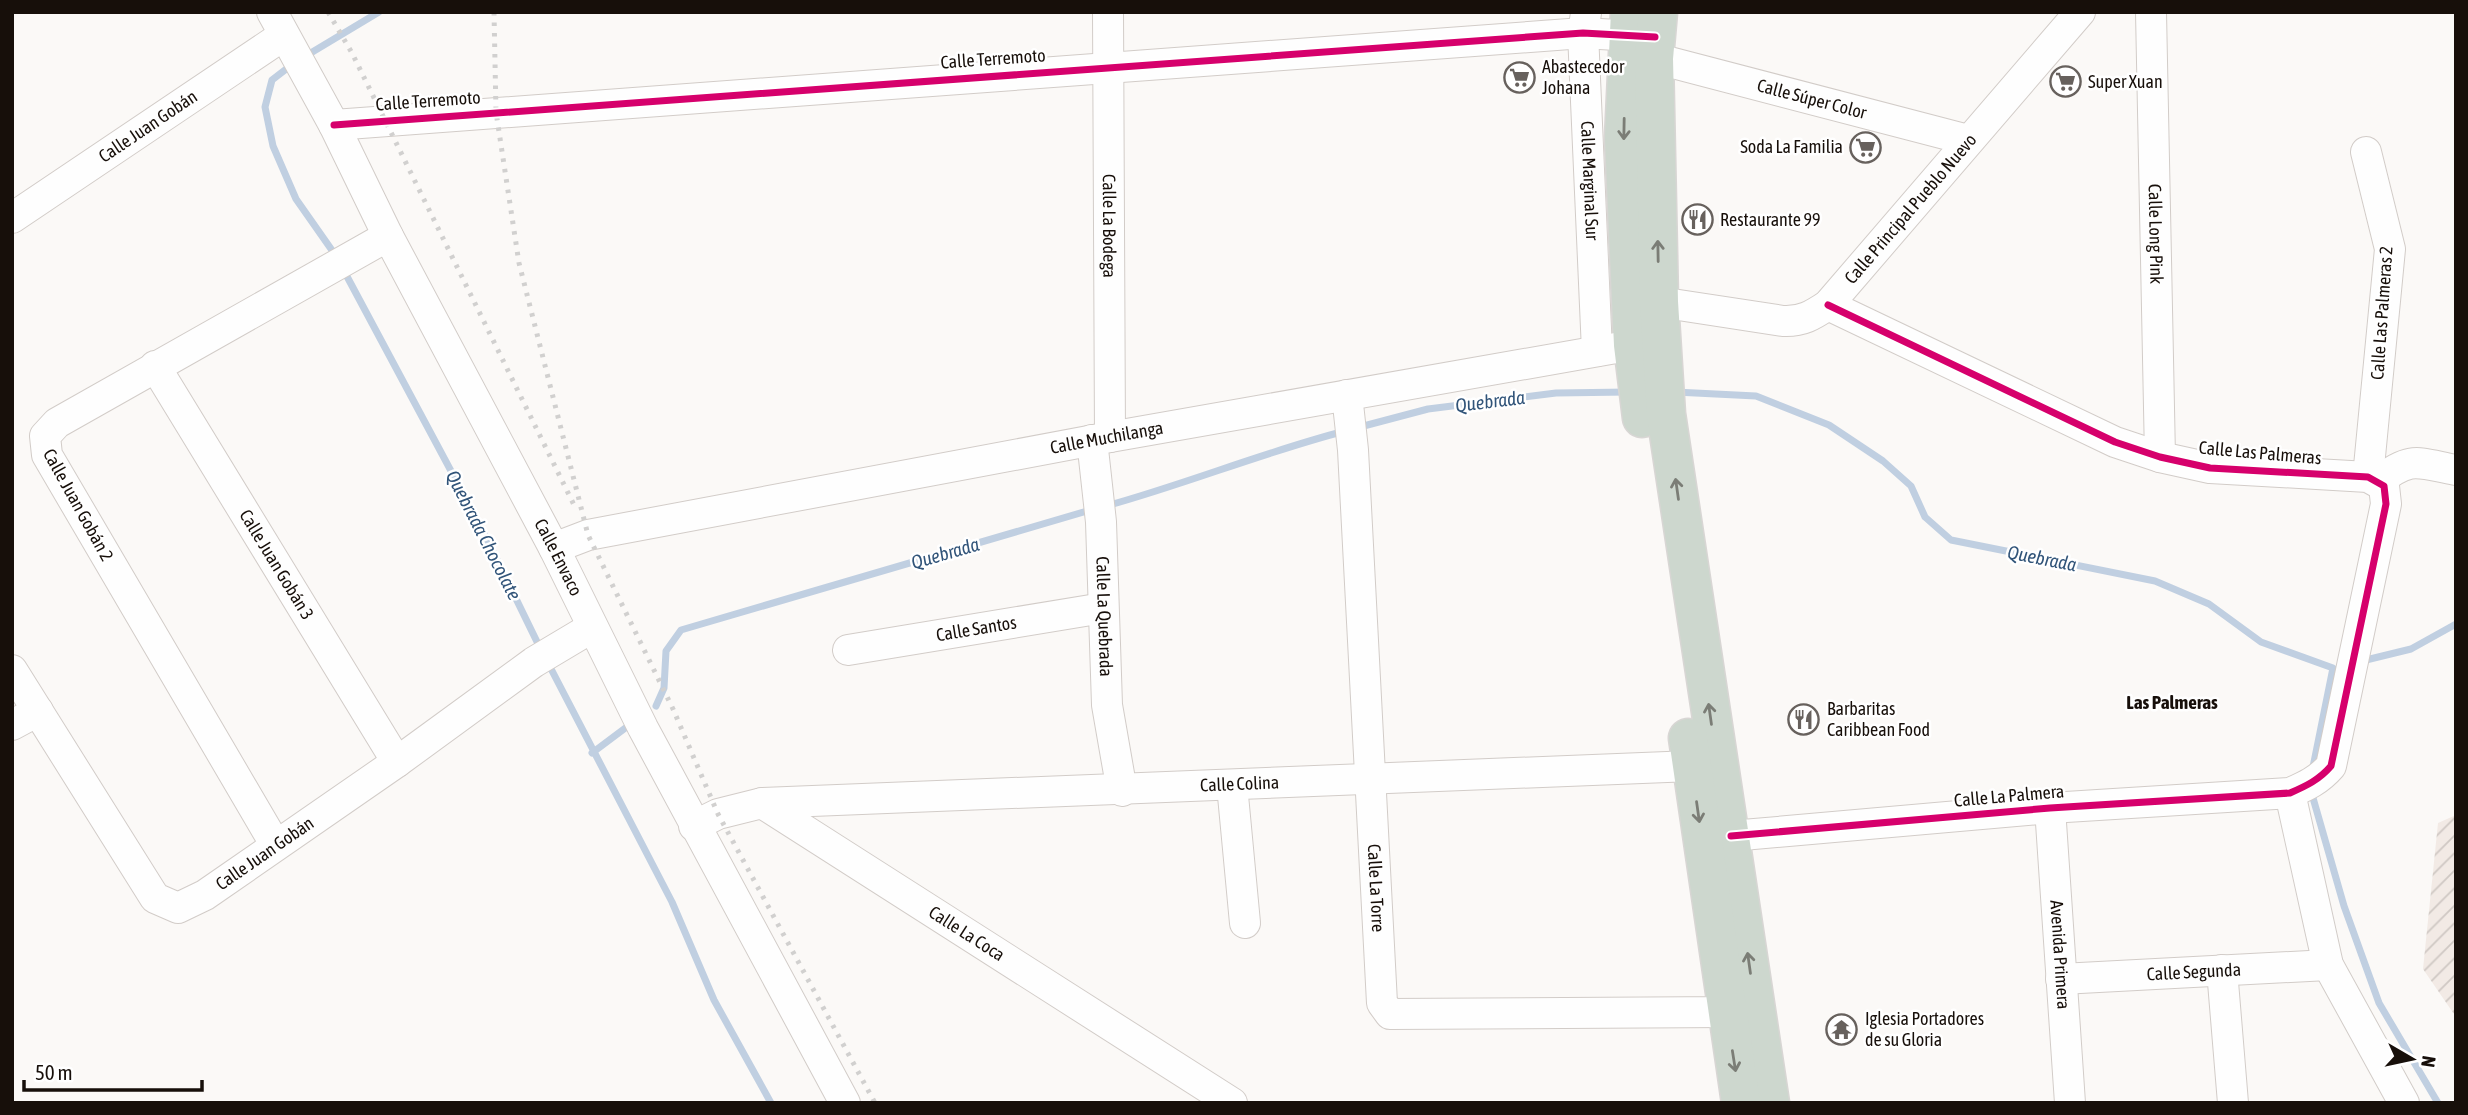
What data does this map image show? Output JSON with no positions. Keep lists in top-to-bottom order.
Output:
{
  "streets": {
    "street": [
      "Calle Terremoto",
      "Calle Súper Color",
      "Calle Juan Gobán",
      "Calle Marginal Sur",
      "Calle Principal Pueblo Nuevo",
      "Calle La Bodega",
      "Calle Long Pink",
      "Calle Las Palmeras 2",
      "Calle Muchilanga",
      "Calle Las Palmeras",
      "Calle Juan Gobán 2",
      "Calle Envaco",
      "Calle Juan Gobán 3",
      "Calle La Quebrada",
      "Calle Santos",
      "Calle Colina",
      "Calle La Palmera",
      "Calle La Torre",
      "Calle La Coca",
      "Avenida Primera",
      "Calle Segunda"
    ]
  },
  "crossings": [
    ["Calle Terremoto", "Calle Súper Color"],
    ["Calle Terremoto", "Calle Marginal Sur"],
    ["Calle Terremoto", "Calle La Bodega"],
    ["Calle Terremoto", "Calle Envaco"],
    ["Calle Súper Color", "Calle Principal Pueblo Nuevo"],
    ["Calle Juan Gobán", "Calle Juan Gobán 2"],
    ["Calle Juan Gobán", "Calle Envaco"],
    ["Calle Juan Gobán", "Calle Juan Gobán 3"],
    ["Calle Marginal Sur", "Calle Muchilanga"],
    ["Calle Principal Pueblo Nuevo", "Calle Las Palmeras"],
    ["Calle La Bodega", "Calle Muchilanga"],
    ["Calle La Bodega", "Calle La Quebrada"],
    ["Calle Long Pink", "Calle Las Palmeras"],
    ["Calle Las Palmeras 2", "Calle Las Palmeras"],
    ["Calle Muchilanga", "Calle Envaco"],
    ["Calle Muchilanga", "Calle La Quebrada"],
    ["Calle Muchilanga", "Calle La Torre"],
    ["Calle Juan Gobán 2", "Calle Envaco"],
    ["Calle Juan Gobán 2", "Calle Juan Gobán 3"],
    ["Calle La Quebrada", "Calle Santos"],
    ["Calle La Quebrada", "Calle Colina"],
    ["Calle Colina", "Calle La Torre"],
    ["Calle Colina", "Calle La Coca"],
    ["Calle La Palmera", "Avenida Primera"],
    ["Avenida Primera", "Calle Segunda"]
  ],
  "districts": ["Las Palmeras"],
  "water": ["Quebrada", "Quebrada Chocolate"],
  "places": {
    "supermarket": ["Abastecedor Johana", "Super Xuan", "Soda La Familia"],
    "restaurant": ["Restaurante 99", "Barbaritas Caribbean Food"],
    "temple": ["Iglesia Portadores de su Gloria"]
  },
  "scale_bar": "50 m",
  "north": "right"
}
